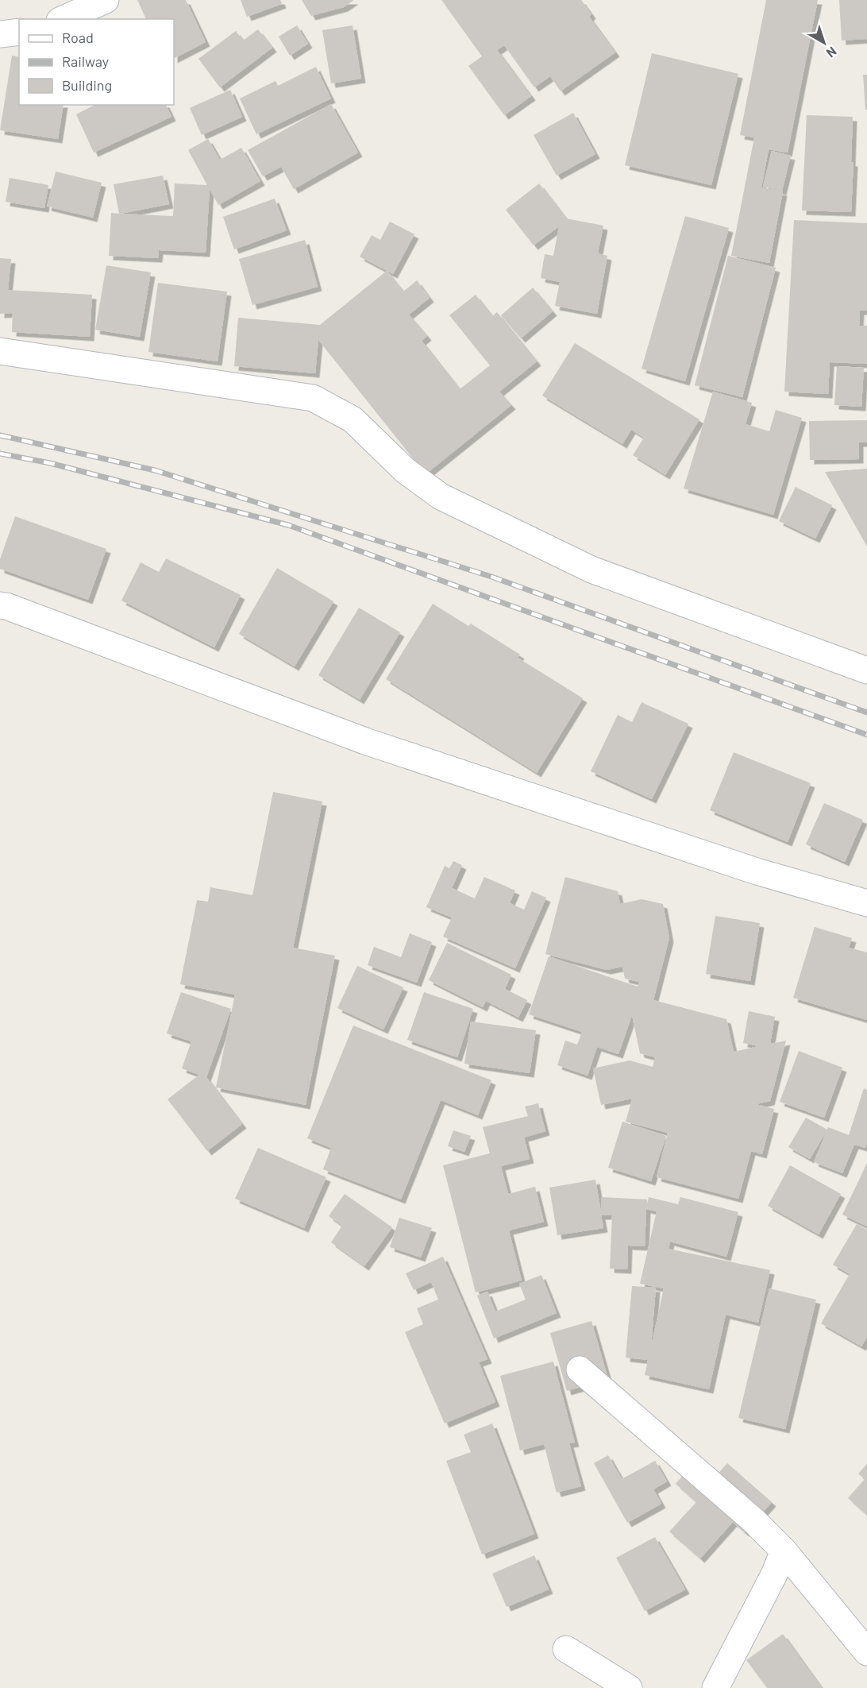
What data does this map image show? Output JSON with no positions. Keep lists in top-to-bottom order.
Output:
{
  "legend": ["Road", "Railway", "Building"],
  "north": "bottom right"
}
